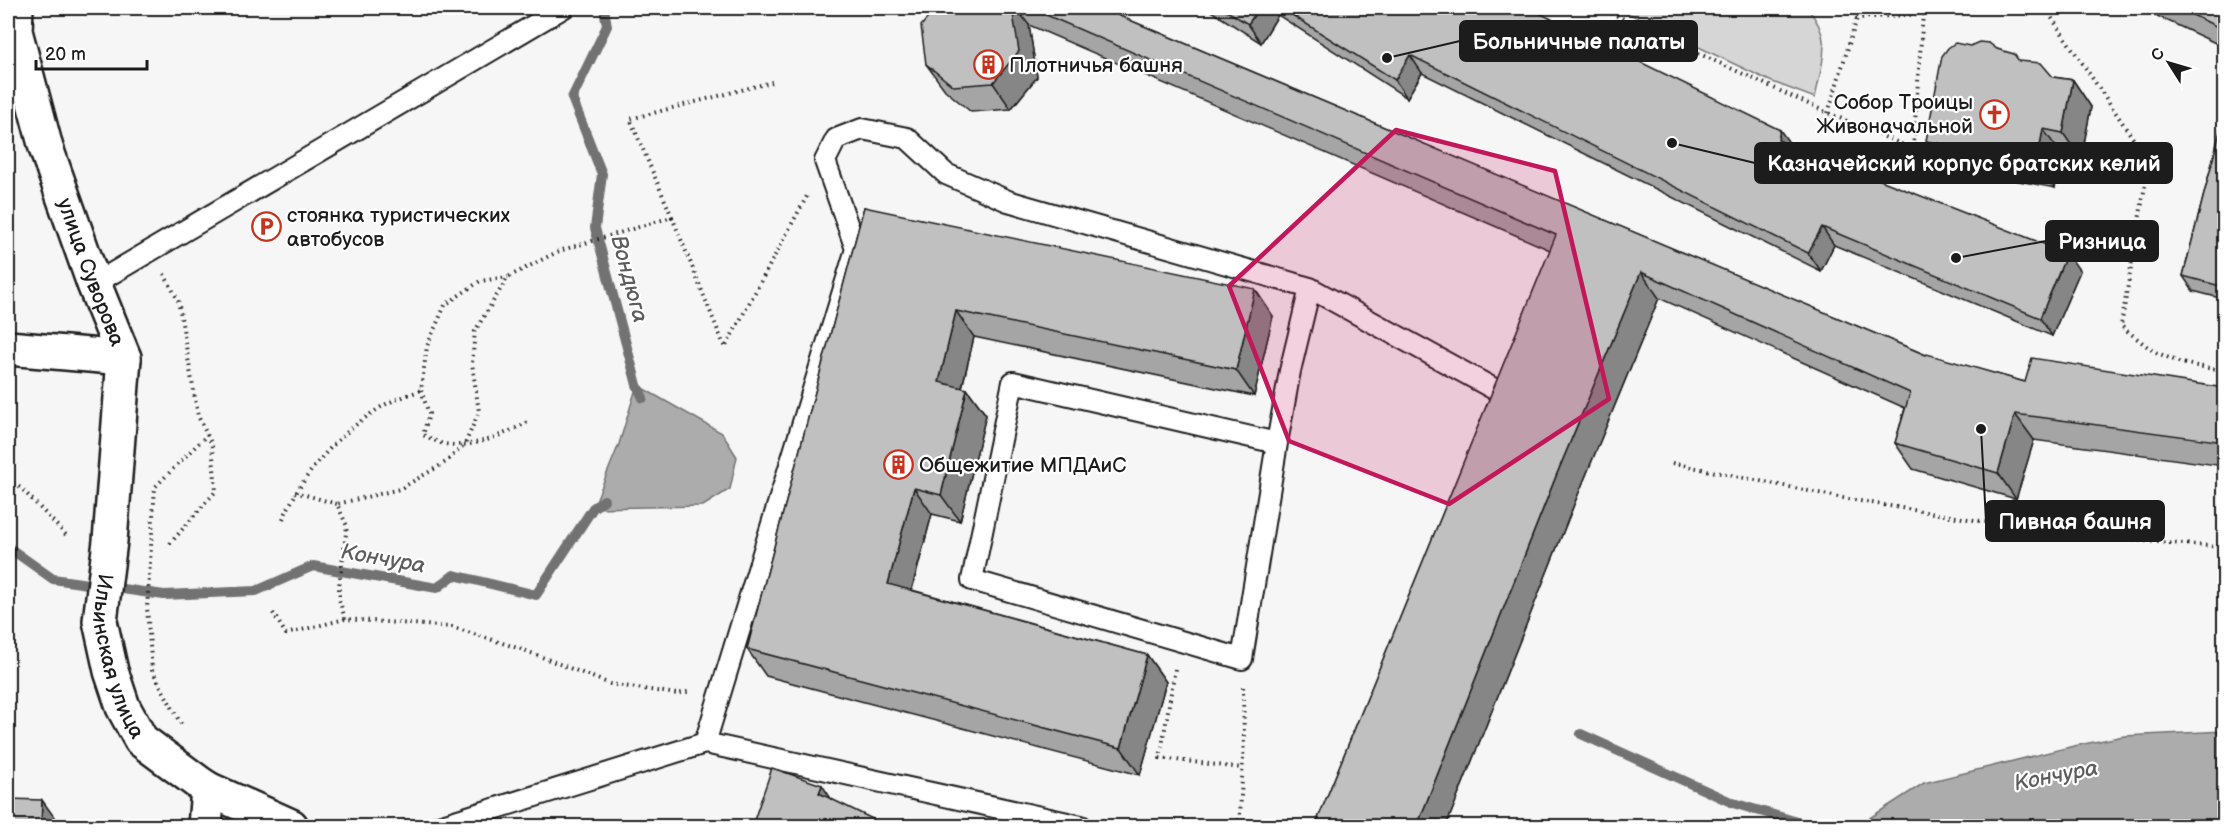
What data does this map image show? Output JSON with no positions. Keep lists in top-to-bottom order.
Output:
{
  "streets": {
    "main road": ["улица Суворова", "Ильинская улица"]
  },
  "crossings": [
    ["улица Суворова", "Ильинская улица"]
  ],
  "water": ["Вондюга", "Кончура"],
  "places": {
    "other": [
      "Больничные палаты",
      "Казначейский корпус братских келий",
      "Ризница",
      "Пивная башня"
    ],
    "building": ["Плотничья башня", "Общежитие МПДАиС"],
    "church": ["Собор Троицы Живоначальной"],
    "parking": ["стоянка туристических автобусов"]
  },
  "scale_bar": "20 m",
  "north": "top left"
}
